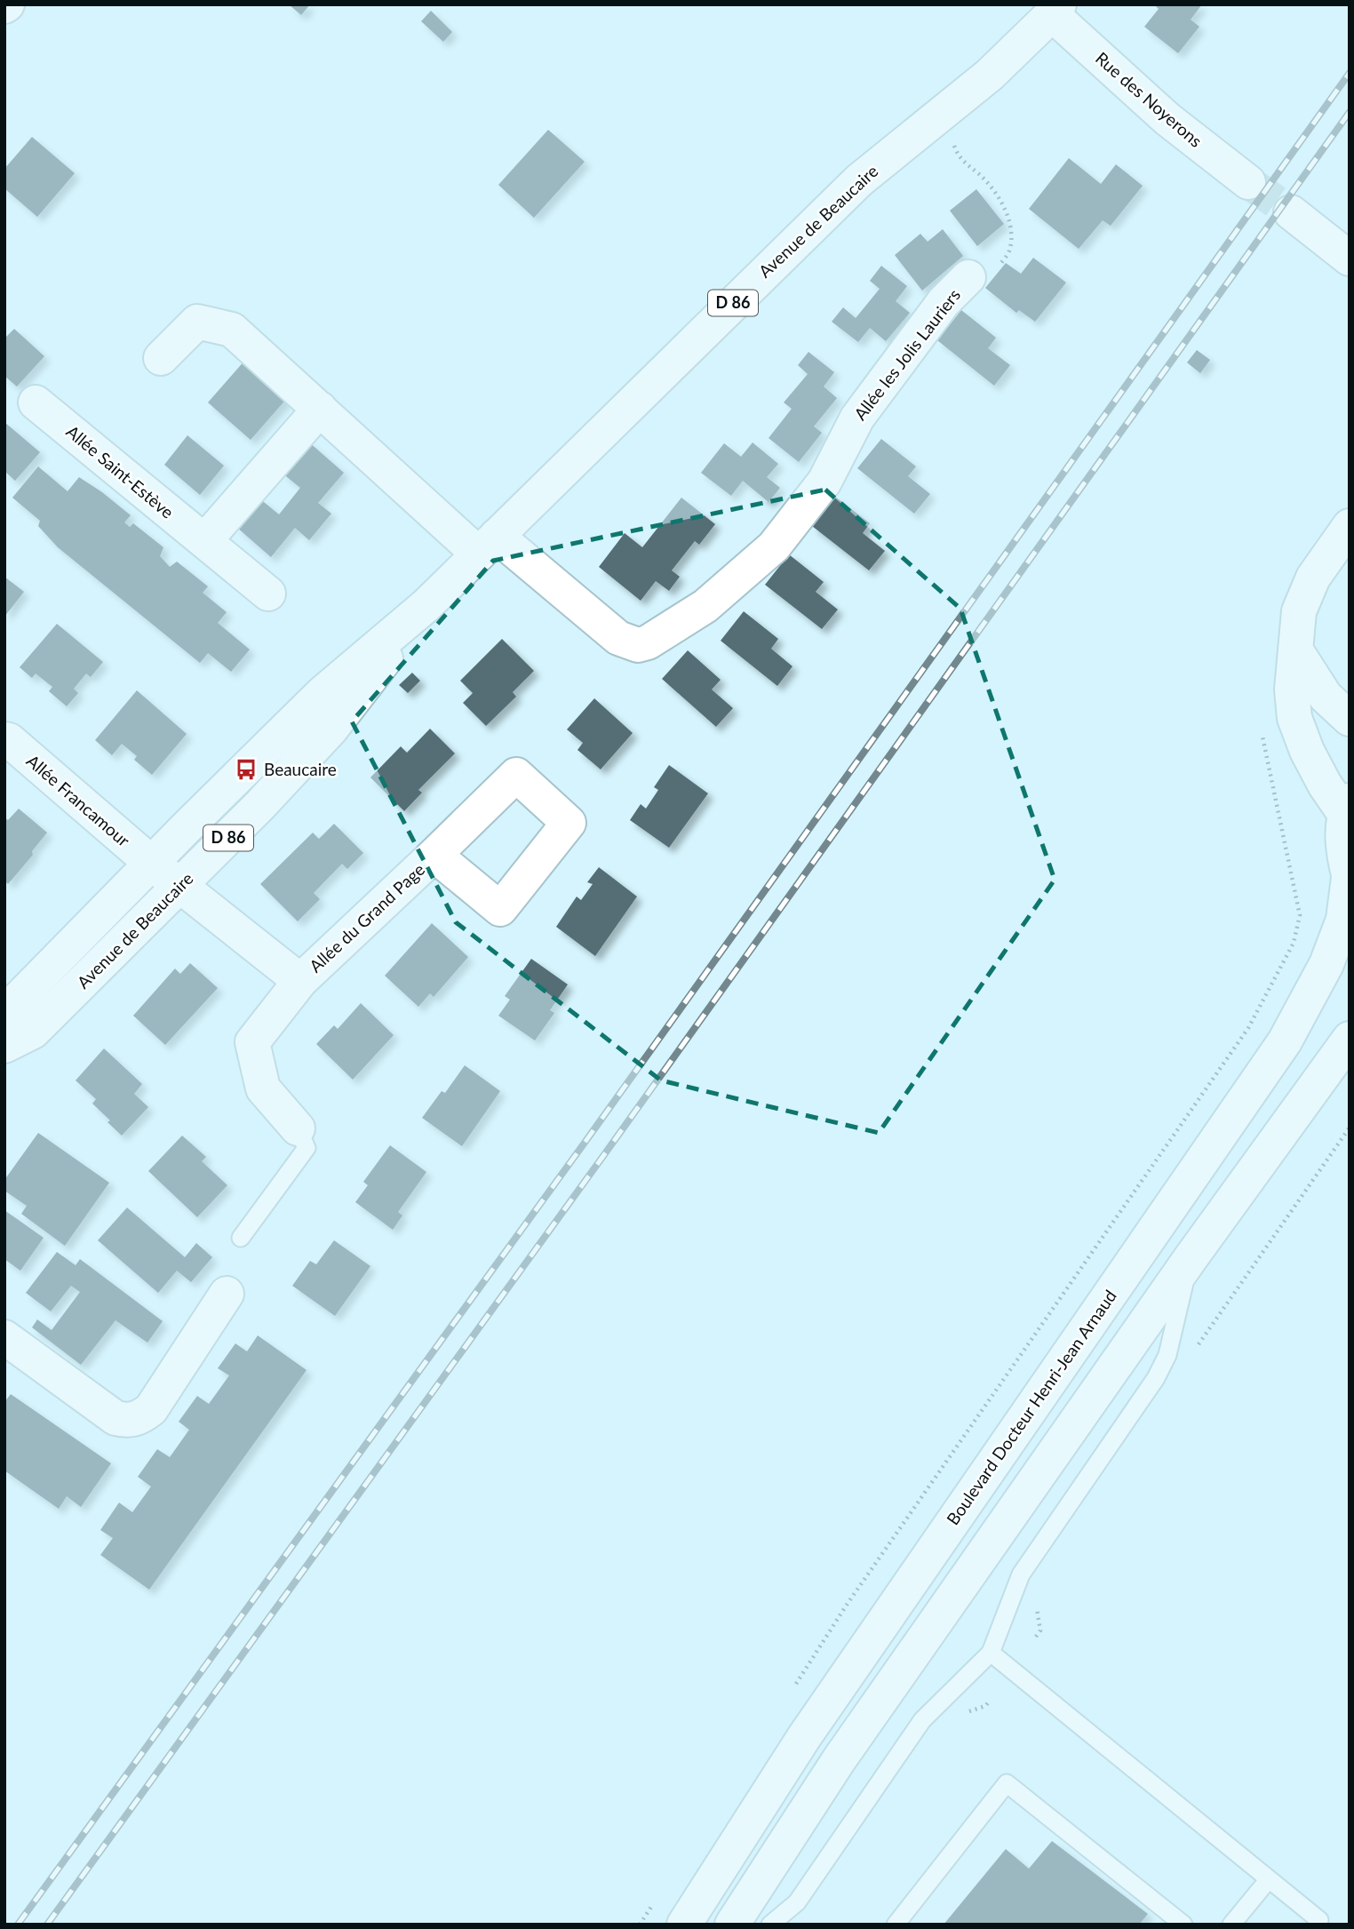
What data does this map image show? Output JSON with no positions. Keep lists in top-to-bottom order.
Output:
{
  "streets": {
    "main road": [
      "Rue des Noyerons",
      "Avenue de Beaucaire",
      "D 86",
      "Allée les Jolis Lauriers",
      "Allée Saint-Estève",
      "Allée Francamour",
      "Allée du Grand Page",
      "Boulevard Docteur Henri-Jean Arnaud"
    ]
  },
  "crossings": [
    ["Rue des Noyerons", "Avenue de Beaucaire"],
    ["Avenue de Beaucaire", "Allée les Jolis Lauriers"],
    ["Avenue de Beaucaire", "Allée Francamour"],
    ["Avenue de Beaucaire", "Allée du Grand Page"],
    ["Allée Francamour", "Allée du Grand Page"]
  ],
  "places": {
    "bus stop": ["Beaucaire"]
  }
}
